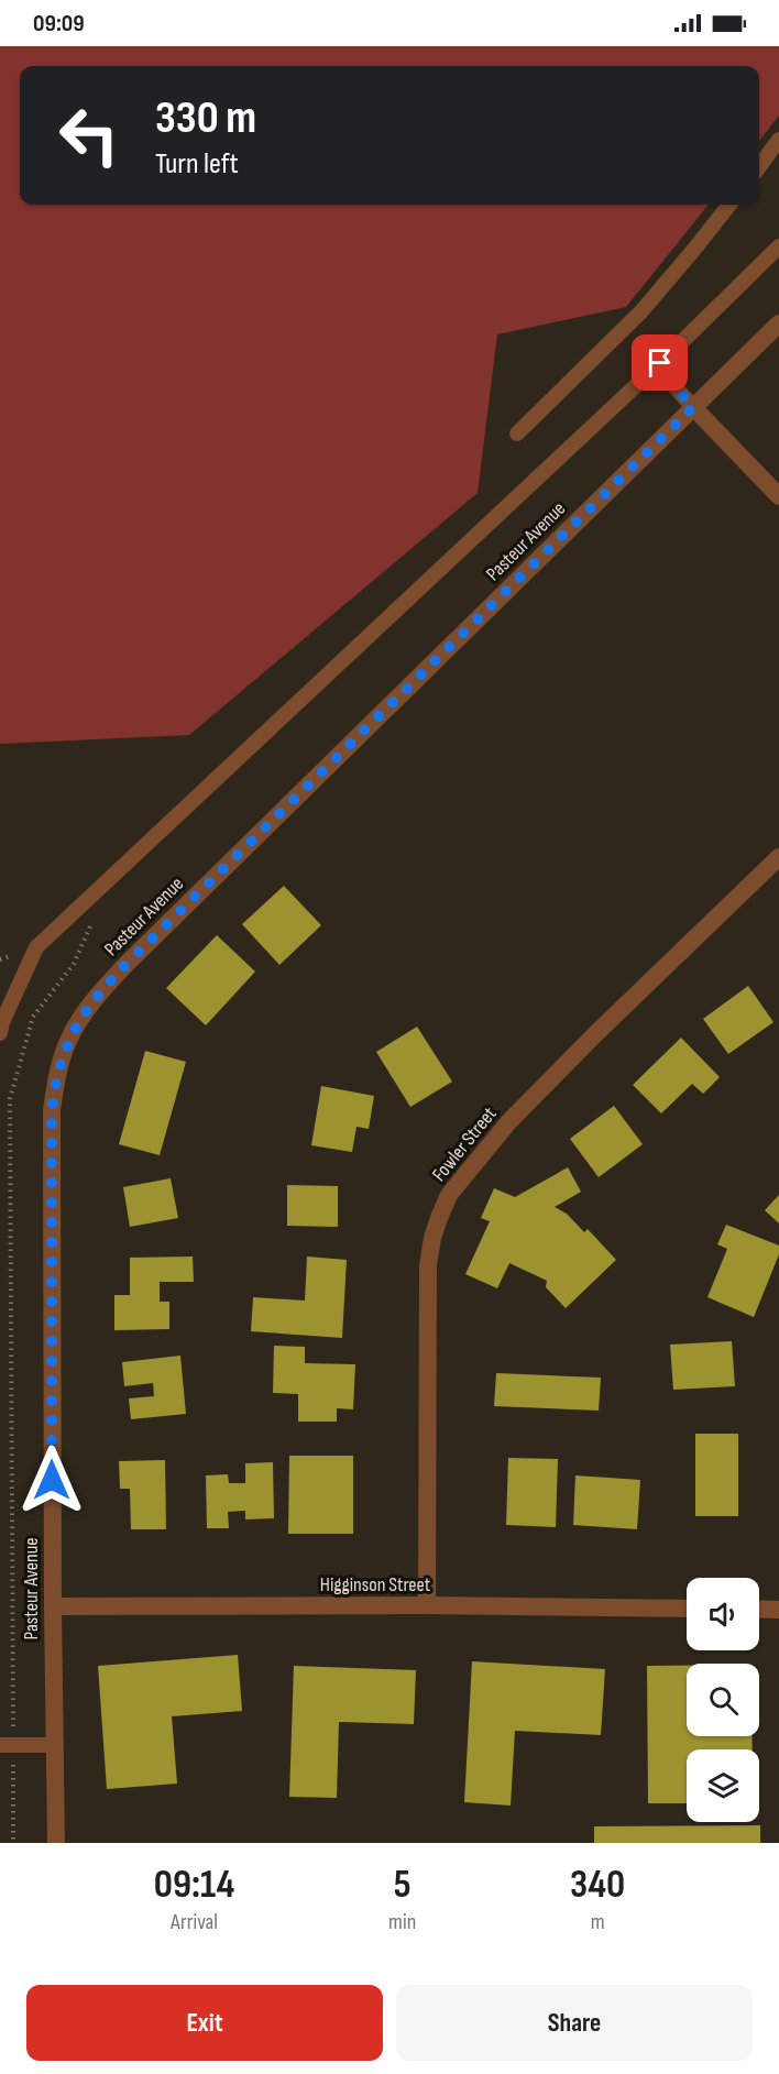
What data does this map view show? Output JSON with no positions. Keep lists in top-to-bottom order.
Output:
{
  "streets": {
    "street": ["Pasteur Avenue", "Fowler Street", "Higginson Street"]
  },
  "crossings": [
    ["Pasteur Avenue", "Higginson Street"],
    ["Fowler Street", "Higginson Street"]
  ],
  "page": {
    "status": "09:09",
    "turn": ["330 m", "Turn left"],
    "eta": [
      "09:14",
      "Arrival",
      "5",
      "min",
      "340",
      "m"
    ],
    "buttons": ["Exit", "Share"]
  }
}
